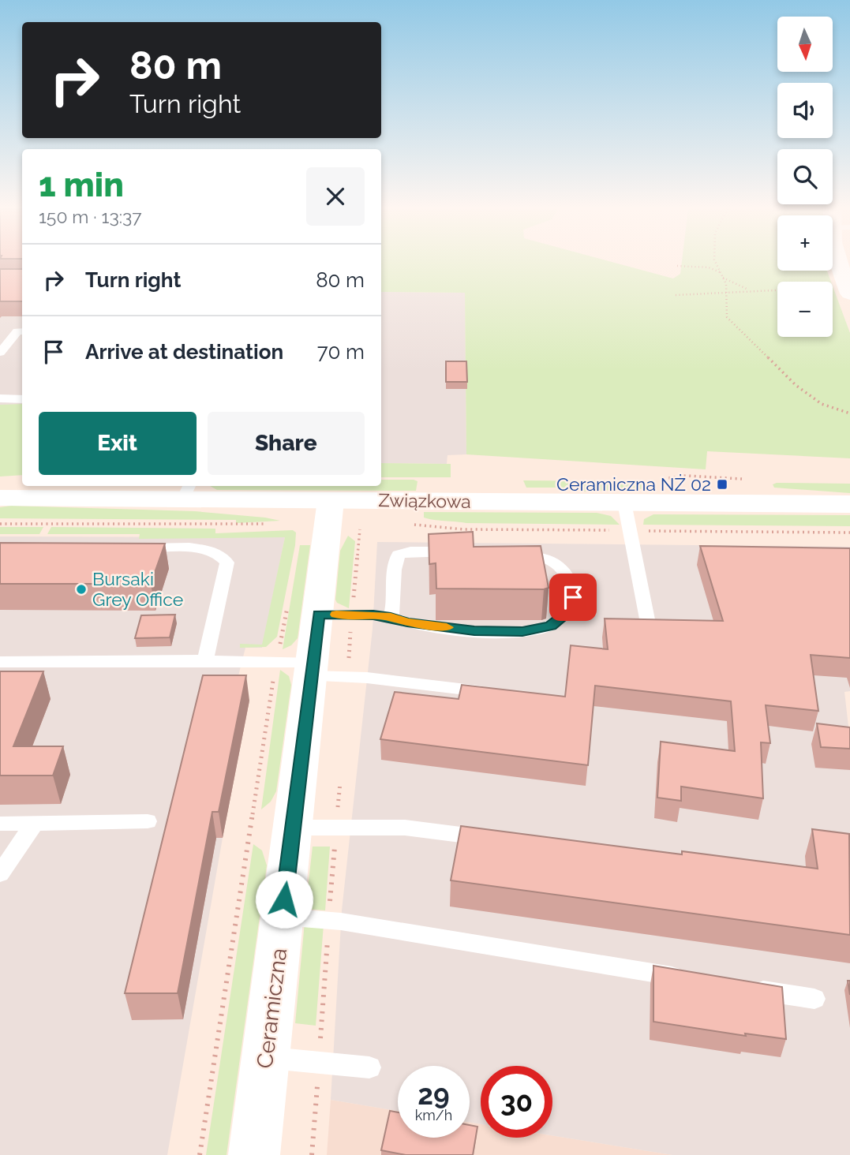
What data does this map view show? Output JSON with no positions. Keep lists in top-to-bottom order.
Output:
{
  "streets": {
    "street": ["Związkowa", "Ceramiczna"]
  },
  "crossings": [
    ["Związkowa", "Ceramiczna"]
  ],
  "places": {
    "transit": ["Ceramiczna NŻ 02"],
    "other": ["Bursaki Grey Office"]
  },
  "north": "bottom",
  "page": {
    "map_buttons": ["+", "−"],
    "turn": ["80 m", "Turn right"],
    "heading": ["1 min", "150 m · 13:37"],
    "list": [
      {
        "name": "Turn right",
        "value": "80 m"
      },
      {
        "name": "Arrive at destination",
        "value": "70 m"
      }
    ],
    "buttons": ["Exit", "Share"],
    "speed": "29 km/h",
    "limit": "30"
  }
}
